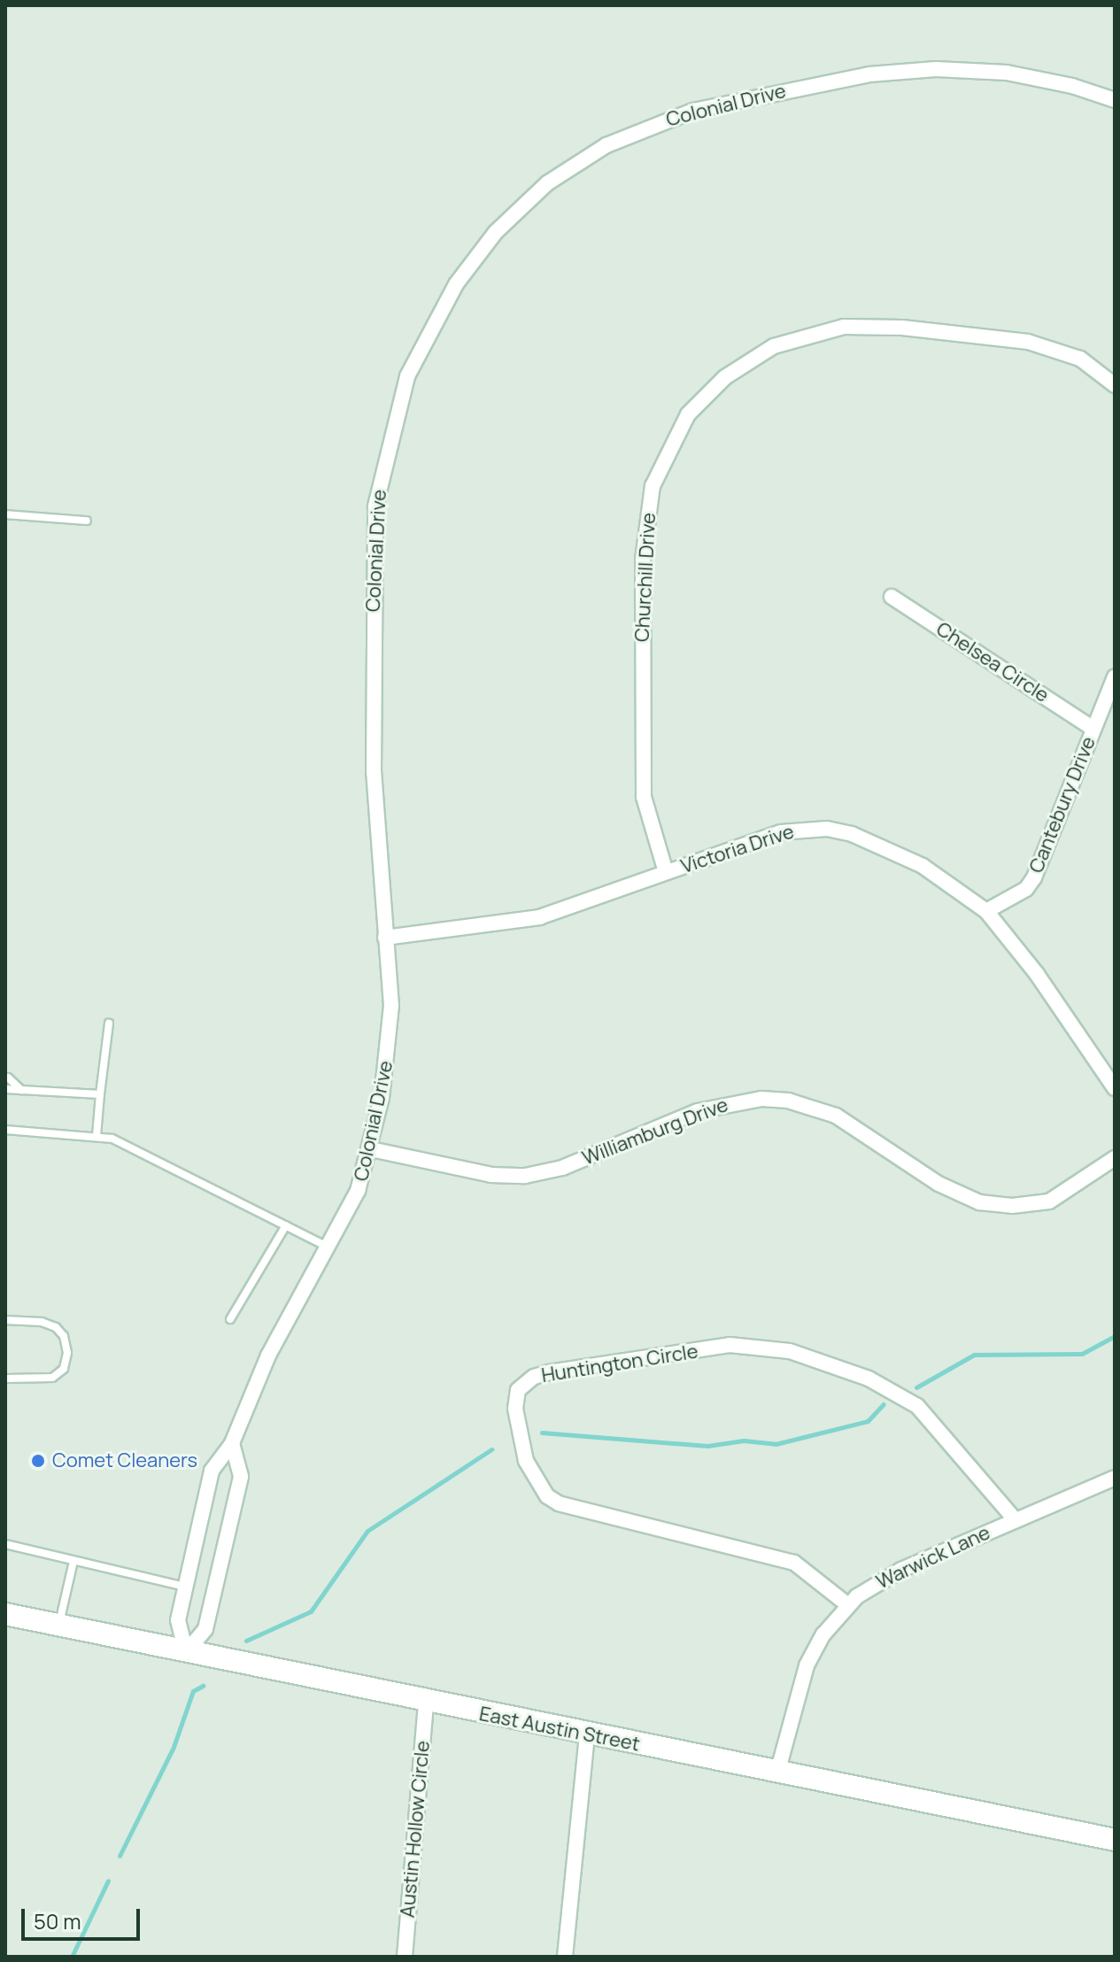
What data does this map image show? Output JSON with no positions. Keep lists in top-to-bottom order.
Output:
{
  "streets": {
    "main road": ["East Austin Street"],
    "street": [
      "Colonial Drive",
      "Churchill Drive",
      "Chelsea Circle",
      "Cantebury Drive",
      "Victoria Drive",
      "Williamburg Drive",
      "Huntington Circle",
      "Warwick Lane",
      "Austin Hollow Circle"
    ]
  },
  "crossings": [
    ["Colonial Drive", "Victoria Drive"],
    ["Colonial Drive", "Williamburg Drive"],
    ["Colonial Drive", "East Austin Street"],
    ["Churchill Drive", "Victoria Drive"],
    ["Chelsea Circle", "Cantebury Drive"],
    ["Cantebury Drive", "Victoria Drive"],
    ["Huntington Circle", "Warwick Lane"],
    ["Warwick Lane", "East Austin Street"],
    ["East Austin Street", "Austin Hollow Circle"]
  ],
  "places": ["Comet Cleaners"],
  "scale_bar": "50 m"
}
